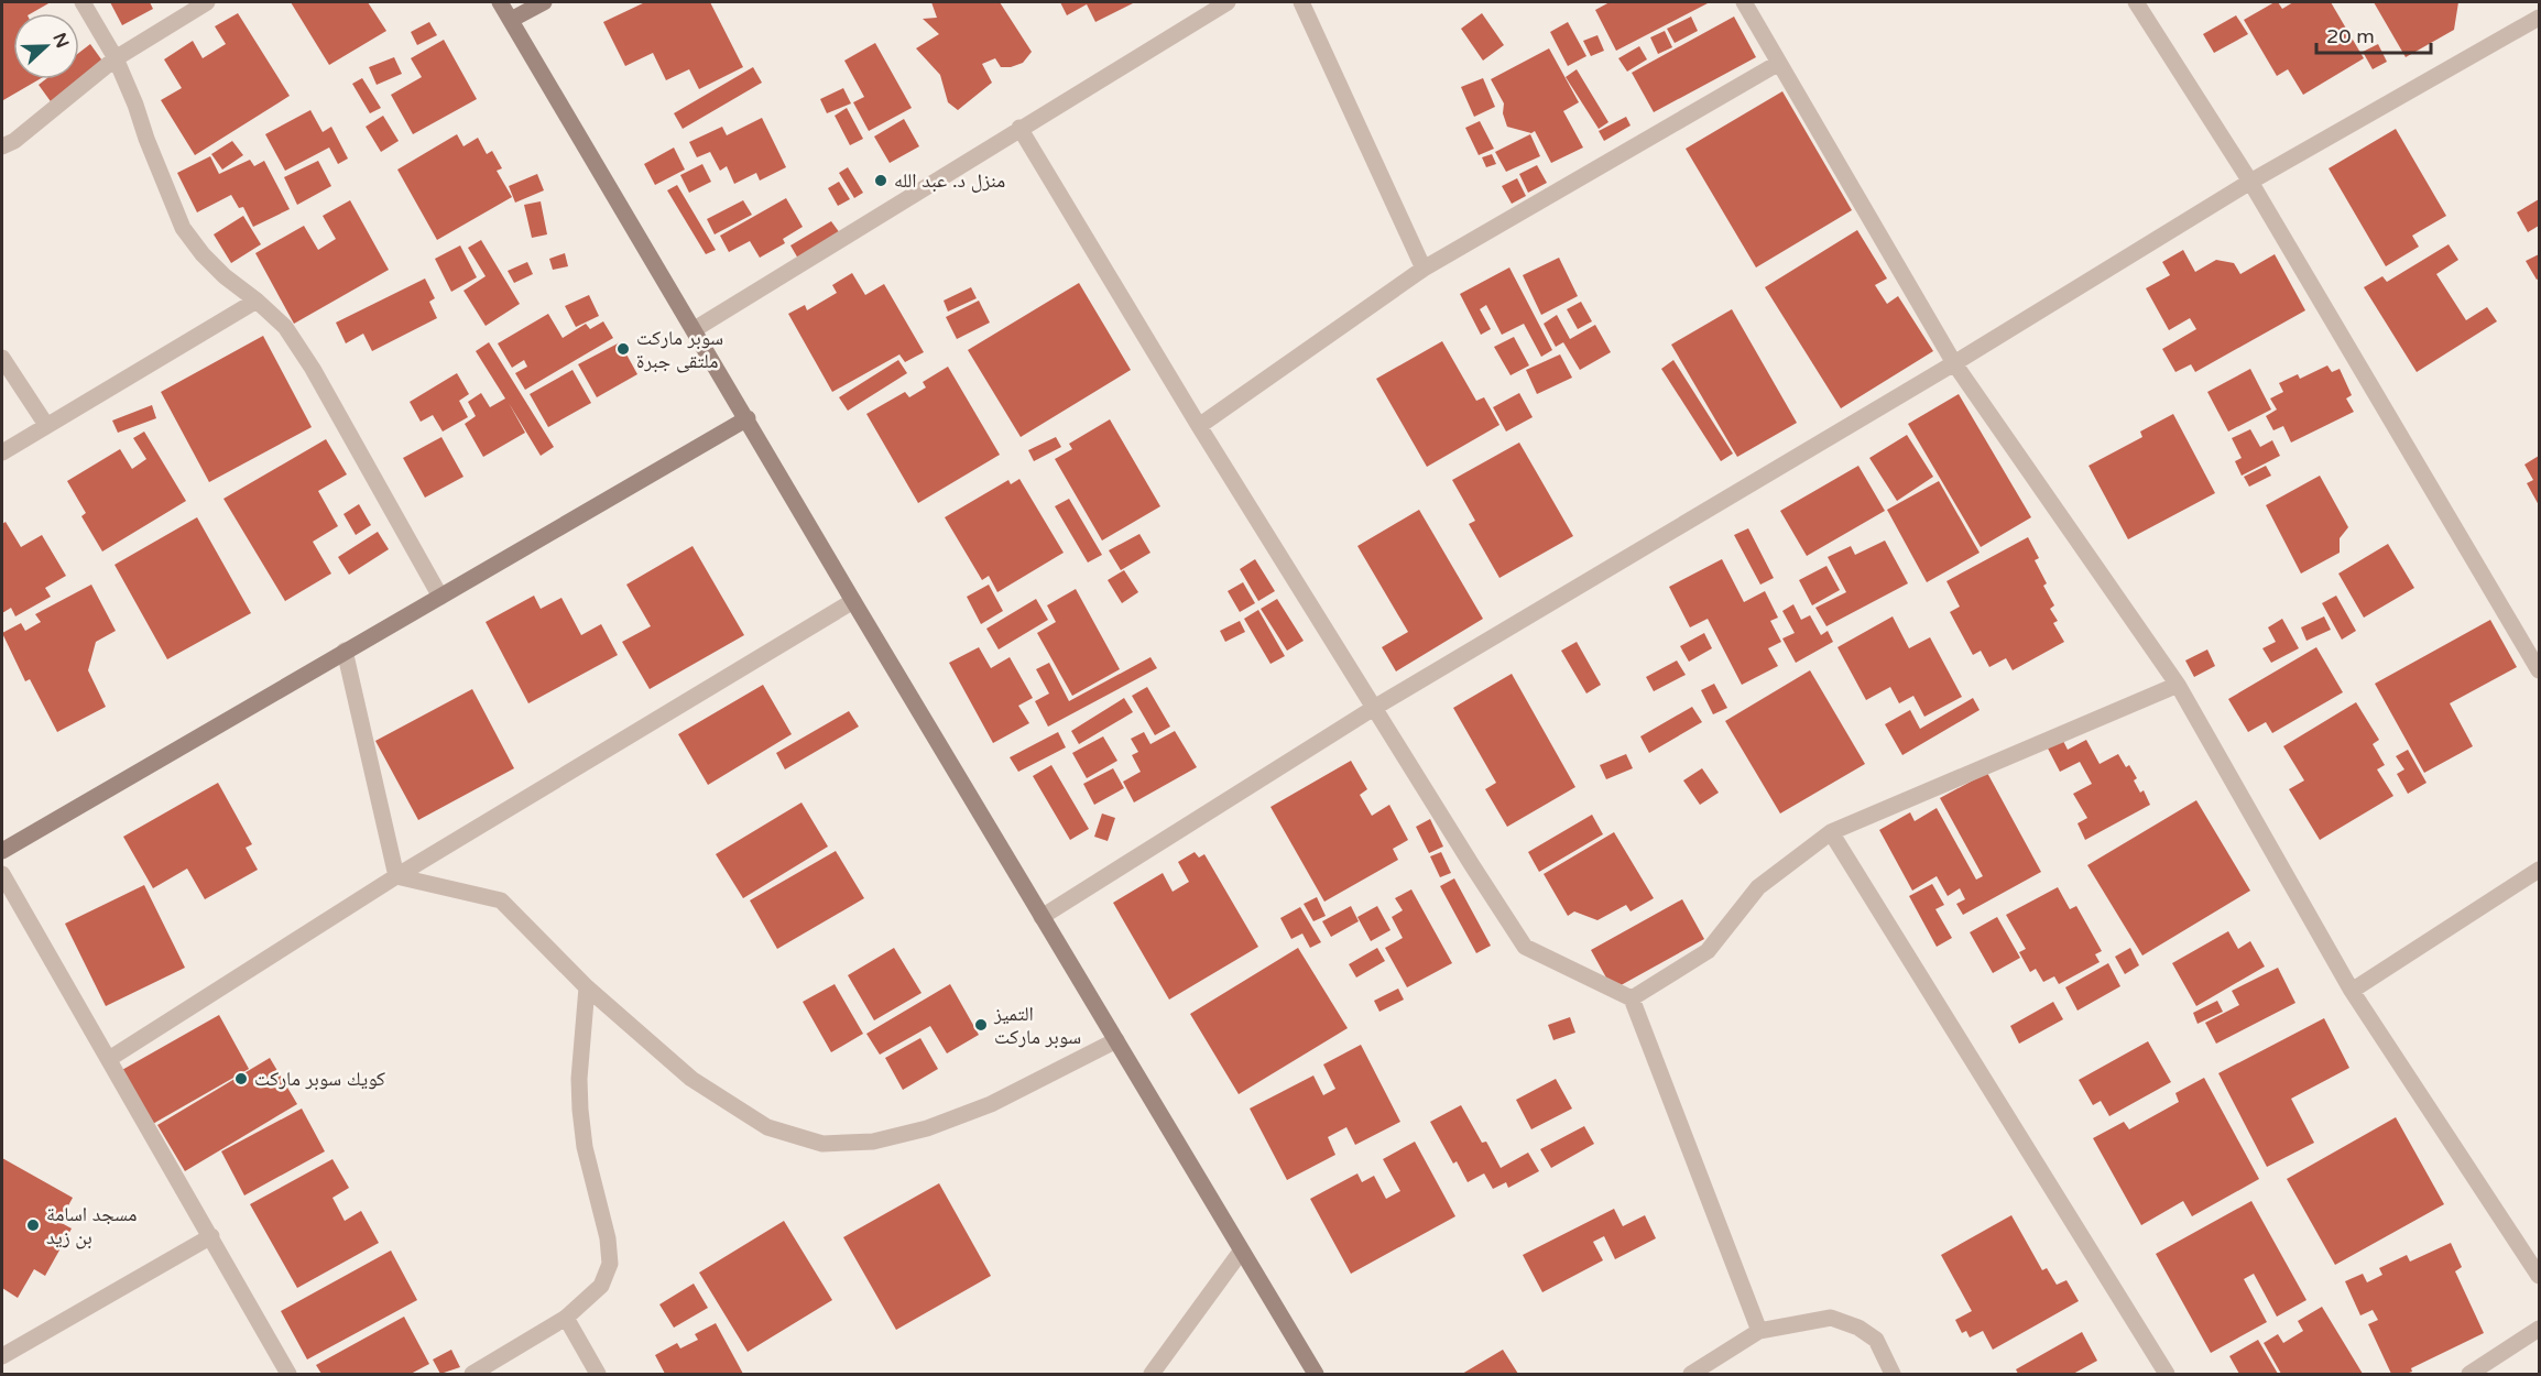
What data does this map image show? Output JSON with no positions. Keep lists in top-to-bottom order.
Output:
{
  "places": [
    "منزل د. عبد الله",
    "سوبر ماركت ملتقى جبرة",
    "التميز سوبر ماركت",
    "كويك سوبر ماركت",
    "مسجد اسامة بن زيد"
  ],
  "scale_bar": "20 m",
  "north": "right"
}
